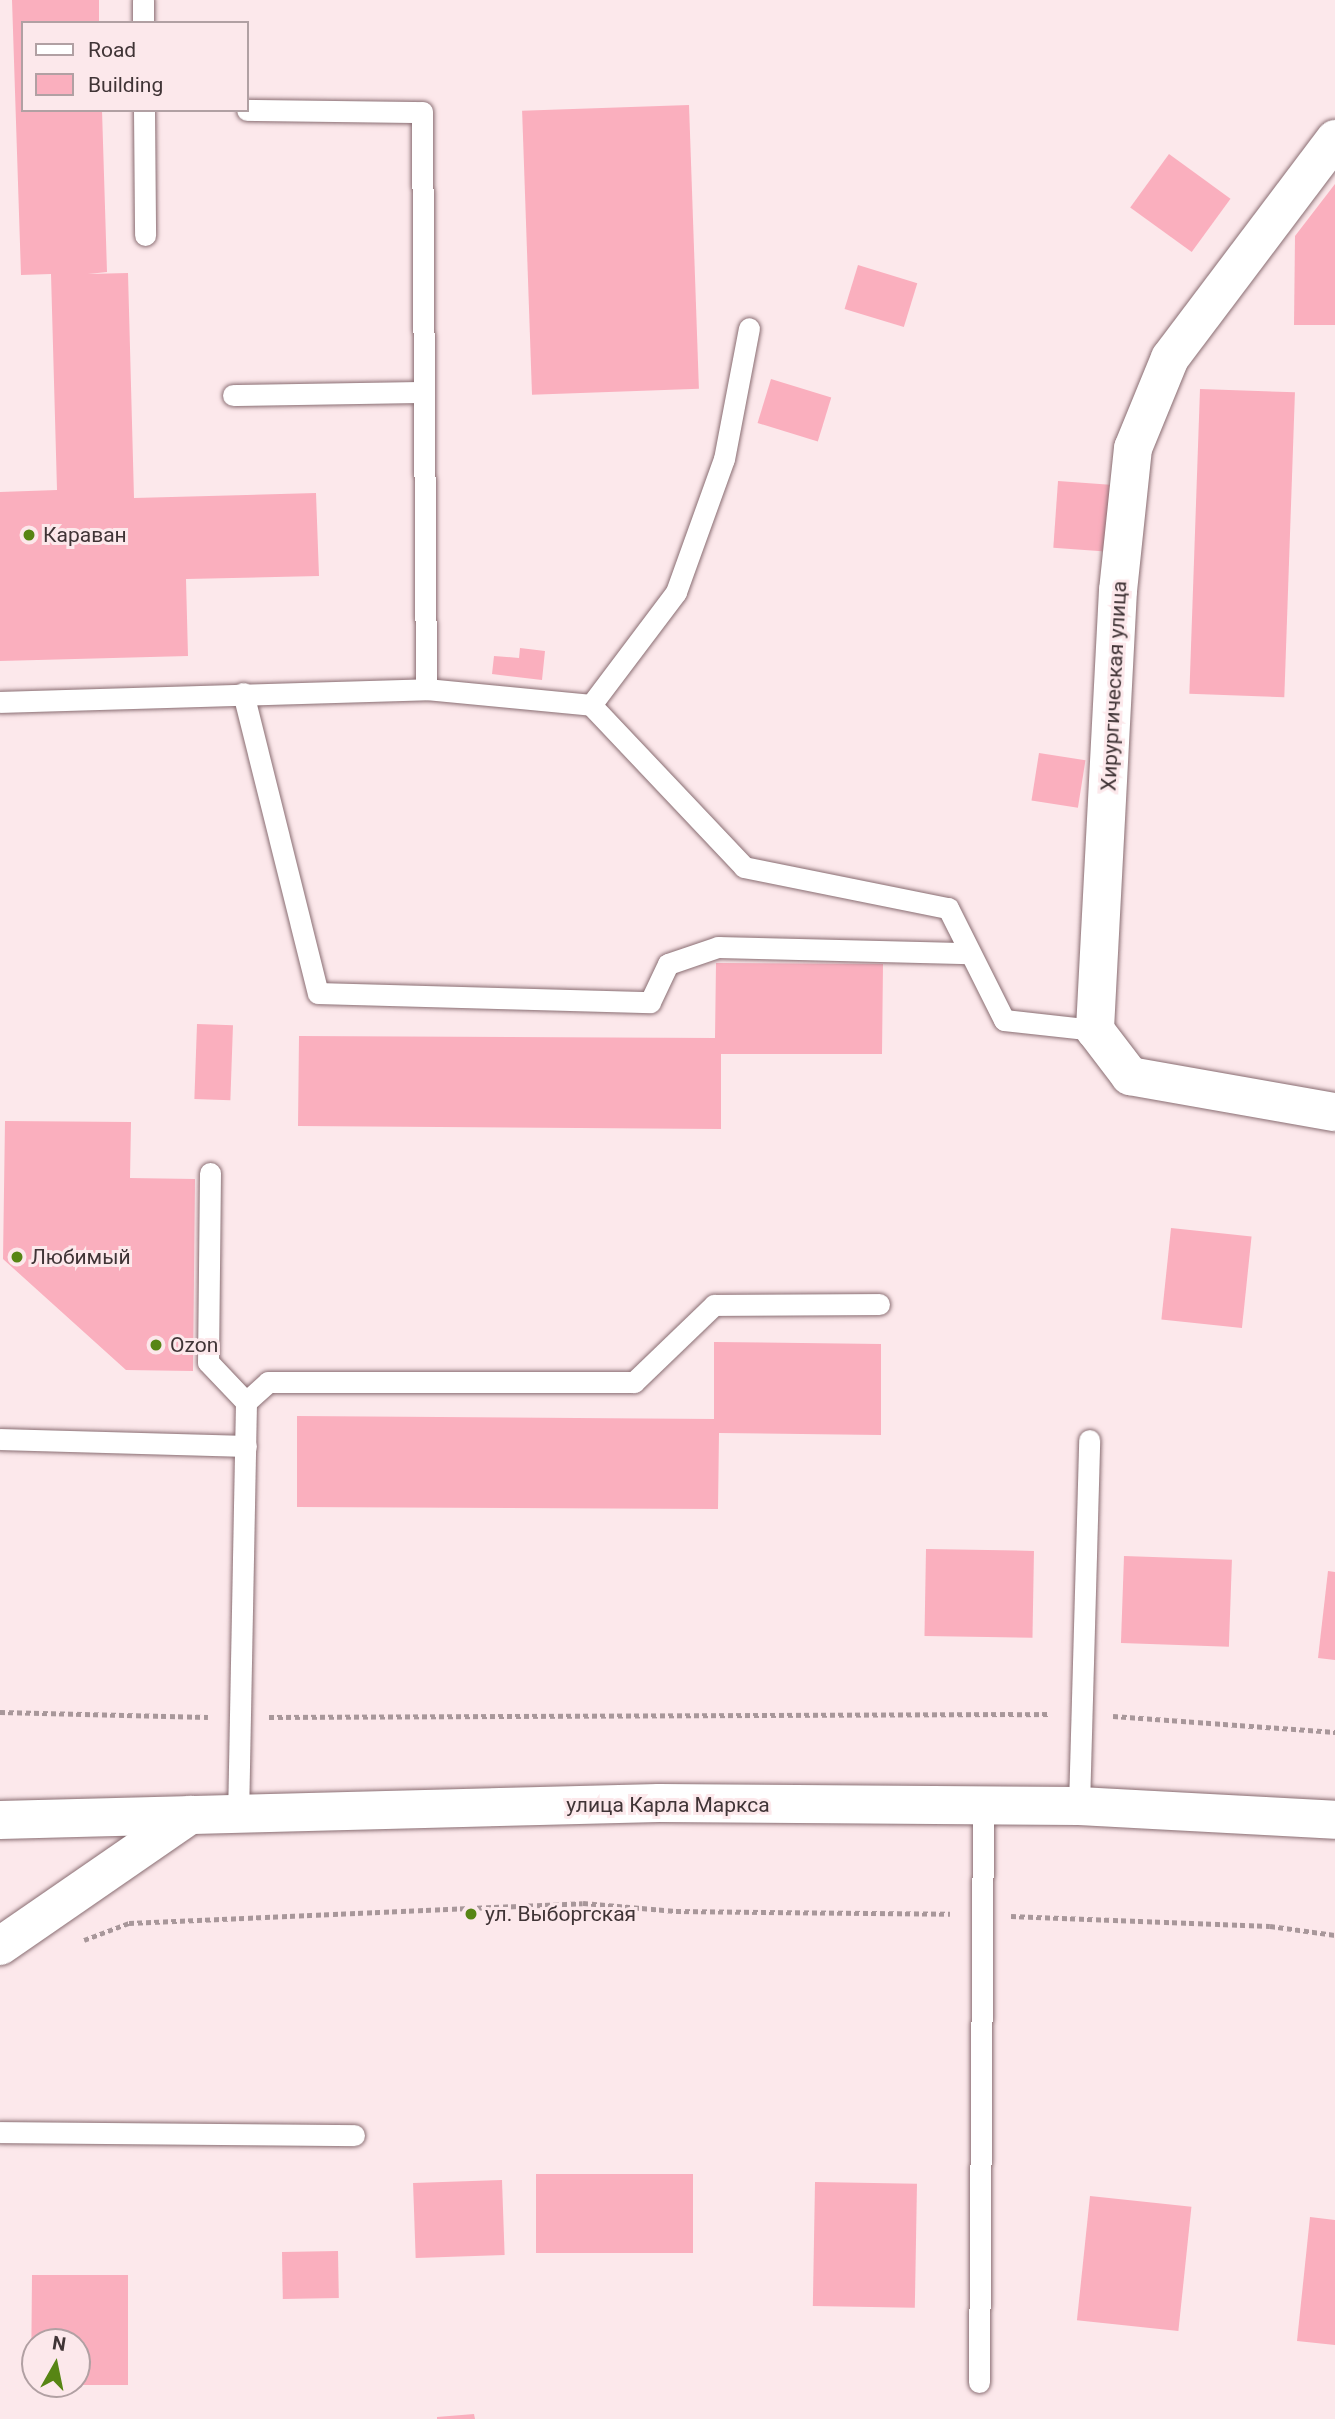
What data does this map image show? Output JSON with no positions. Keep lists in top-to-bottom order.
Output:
{
  "streets": {
    "main road": ["Хирургическая улица", "улица Карла Маркса"]
  },
  "places": [
    "Караван",
    "Любимый",
    "Ozon",
    "ул. Выборгская"
  ],
  "legend": ["Road", "Building"],
  "north": "top"
}
